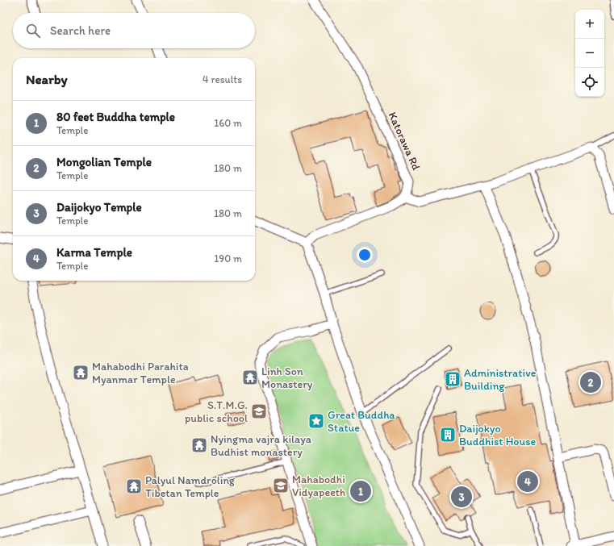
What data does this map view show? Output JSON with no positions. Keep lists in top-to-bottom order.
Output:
{
  "streets": {
    "street": ["Katorawa Rd"]
  },
  "places": {
    "temple": [
      "Mahabodhi Parahita Myanmar Temple",
      "Linh Son Monastery",
      "Nyingma vajra kilaya Budhist monastery",
      "Palyul Namdroling Tibetan Temple"
    ],
    "building": ["Administrative Building", "Daijokyo Buddhist House"],
    "school or university": ["S.T.M.G. public school", "Mahabodhi Vidyapeeth"],
    "place": ["Great Buddha Statue"]
  },
  "page": {
    "map_buttons": ["+", "−"],
    "search": "Search here",
    "heading": ["Nearby", "4 results"],
    "list": [
      {
        "mark": "1",
        "name": "80 feet Buddha temple",
        "note": "Temple",
        "value": "160 m"
      },
      {
        "mark": "2",
        "name": "Mongolian Temple",
        "note": "Temple",
        "value": "180 m"
      },
      {
        "mark": "3",
        "name": "Daijokyo Temple",
        "note": "Temple",
        "value": "180 m"
      },
      {
        "mark": "4",
        "name": "Karma Temple",
        "note": "Temple",
        "value": "190 m"
      }
    ],
    "pins": [
      "2",
      "4",
      "1",
      "3"
    ]
  }
}
